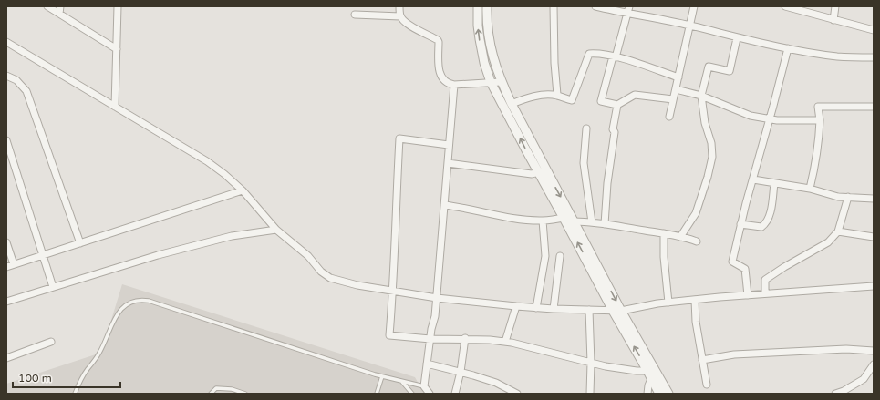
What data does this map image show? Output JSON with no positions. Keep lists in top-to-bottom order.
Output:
{
  "scale_bar": "100 m"
}
